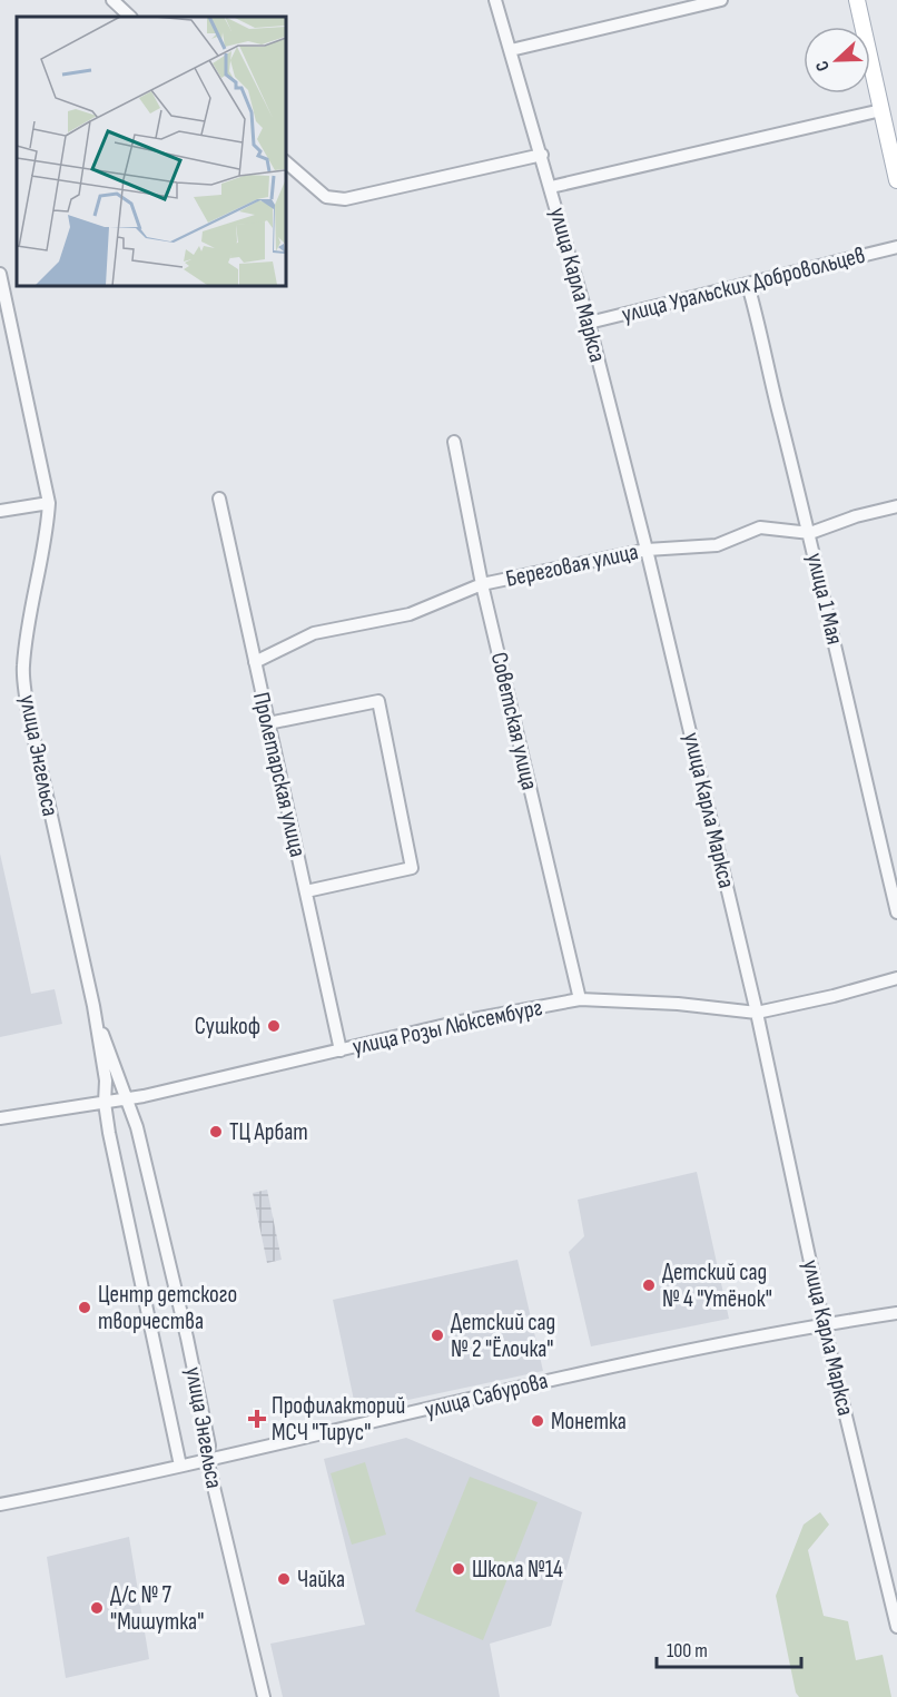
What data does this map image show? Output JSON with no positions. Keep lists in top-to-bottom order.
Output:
{
  "streets": {
    "street": [
      "улица Карла Маркса",
      "улица Уральских Добровольцев",
      "Береговая улица",
      "улица 1 Мая",
      "Советская улица",
      "улица Энгельса",
      "Пролетарская улица",
      "улица Розы Люксембург",
      "улица Сабурова"
    ]
  },
  "crossings": [
    ["улица Карла Маркса", "улица Уральских Добровольцев"],
    ["улица Карла Маркса", "Береговая улица"],
    ["улица Карла Маркса", "улица Розы Люксембург"],
    ["улица Карла Маркса", "улица Сабурова"],
    ["улица Уральских Добровольцев", "улица 1 Мая"],
    ["Береговая улица", "улица 1 Мая"],
    ["Береговая улица", "Советская улица"],
    ["Береговая улица", "Пролетарская улица"],
    ["Советская улица", "улица Розы Люксембург"],
    ["улица Энгельса", "улица Розы Люксембург"],
    ["улица Энгельса", "улица Сабурова"],
    ["Пролетарская улица", "улица Розы Люксембург"]
  ],
  "places": {
    "other": [
      "Сушкоф",
      "ТЦ Арбат",
      "Детский сад № 4 \"Утёнок\"",
      "Центр детского творчества",
      "Детский сад № 2 \"Ёлочка\"",
      "Монетка",
      "Школа №14",
      "Чайка",
      "Д/с № 7 \"Мишутка\""
    ],
    "health": ["Профилакторий МСЧ \"Тирус\""]
  },
  "scale_bar": "100 m",
  "north": "left"
}
